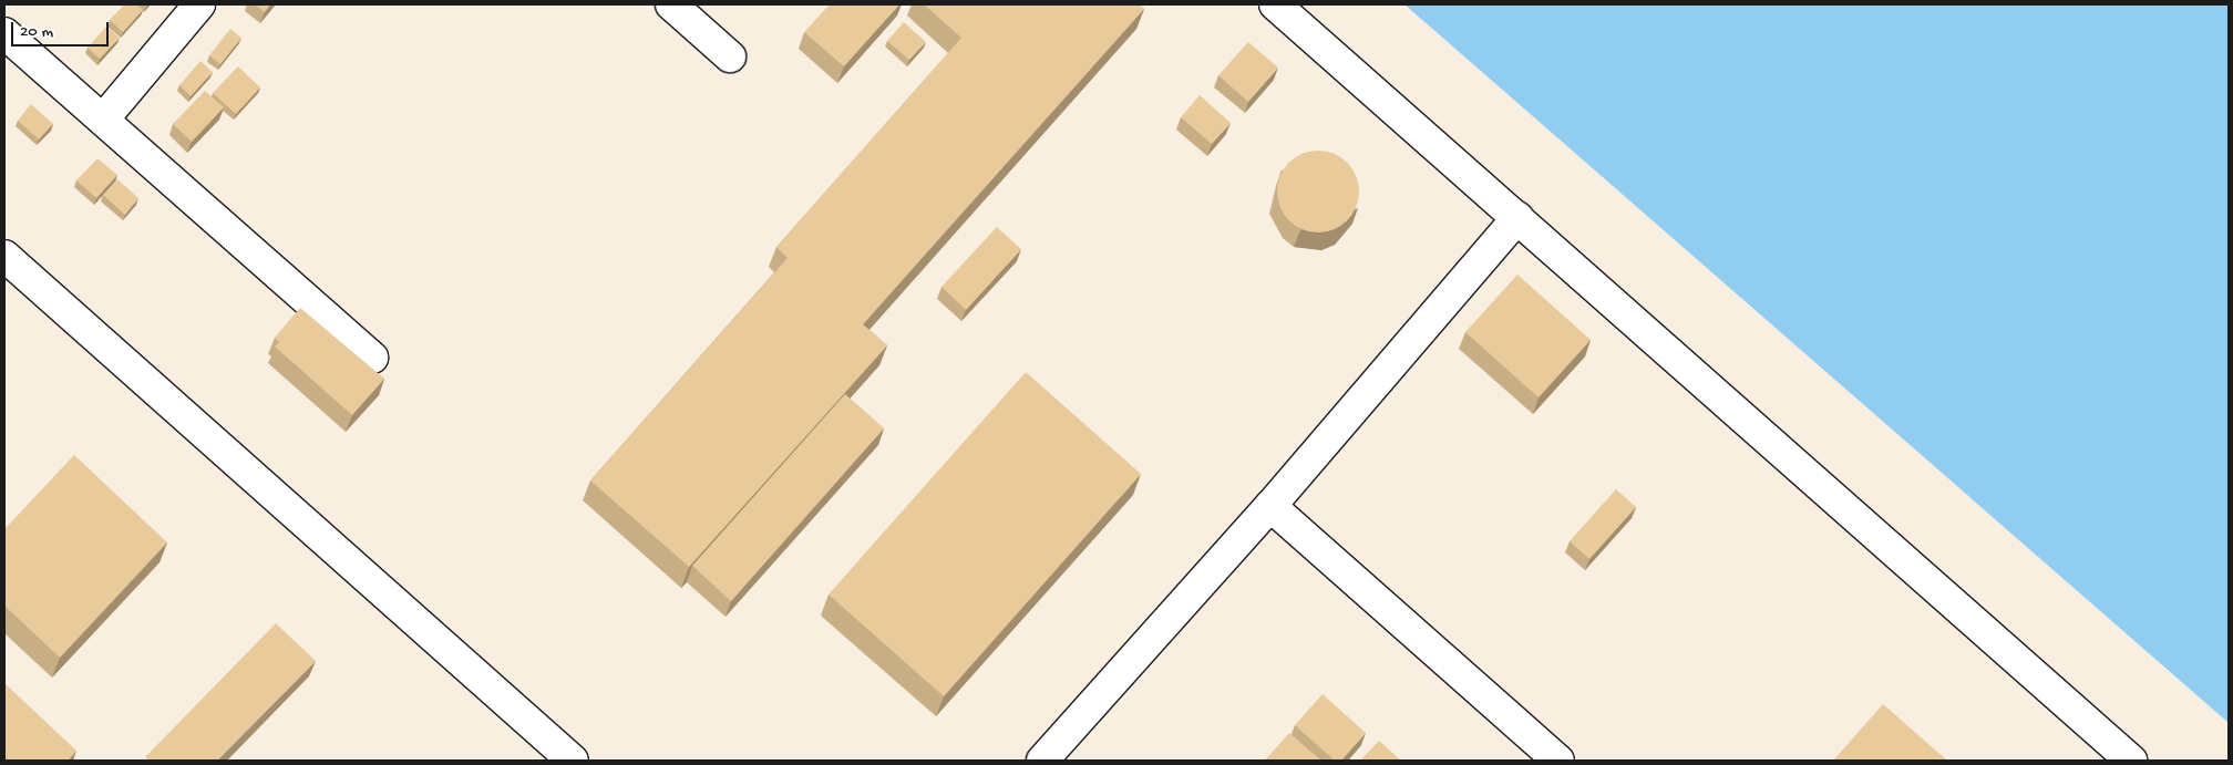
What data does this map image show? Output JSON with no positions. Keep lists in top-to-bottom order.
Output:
{
  "scale_bar": "20 m"
}
